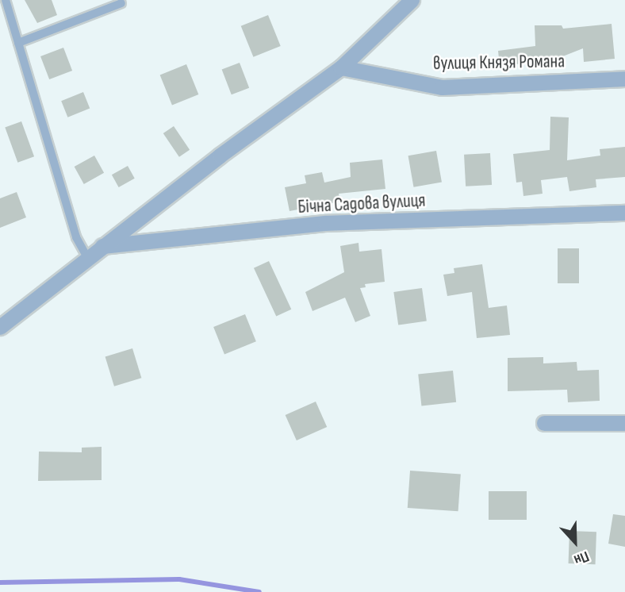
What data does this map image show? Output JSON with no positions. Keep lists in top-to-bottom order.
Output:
{
  "streets": {
    "street": ["вулиця Князя Романа", "Бічна Садова вулиця"]
  },
  "north": "bottom"
}
